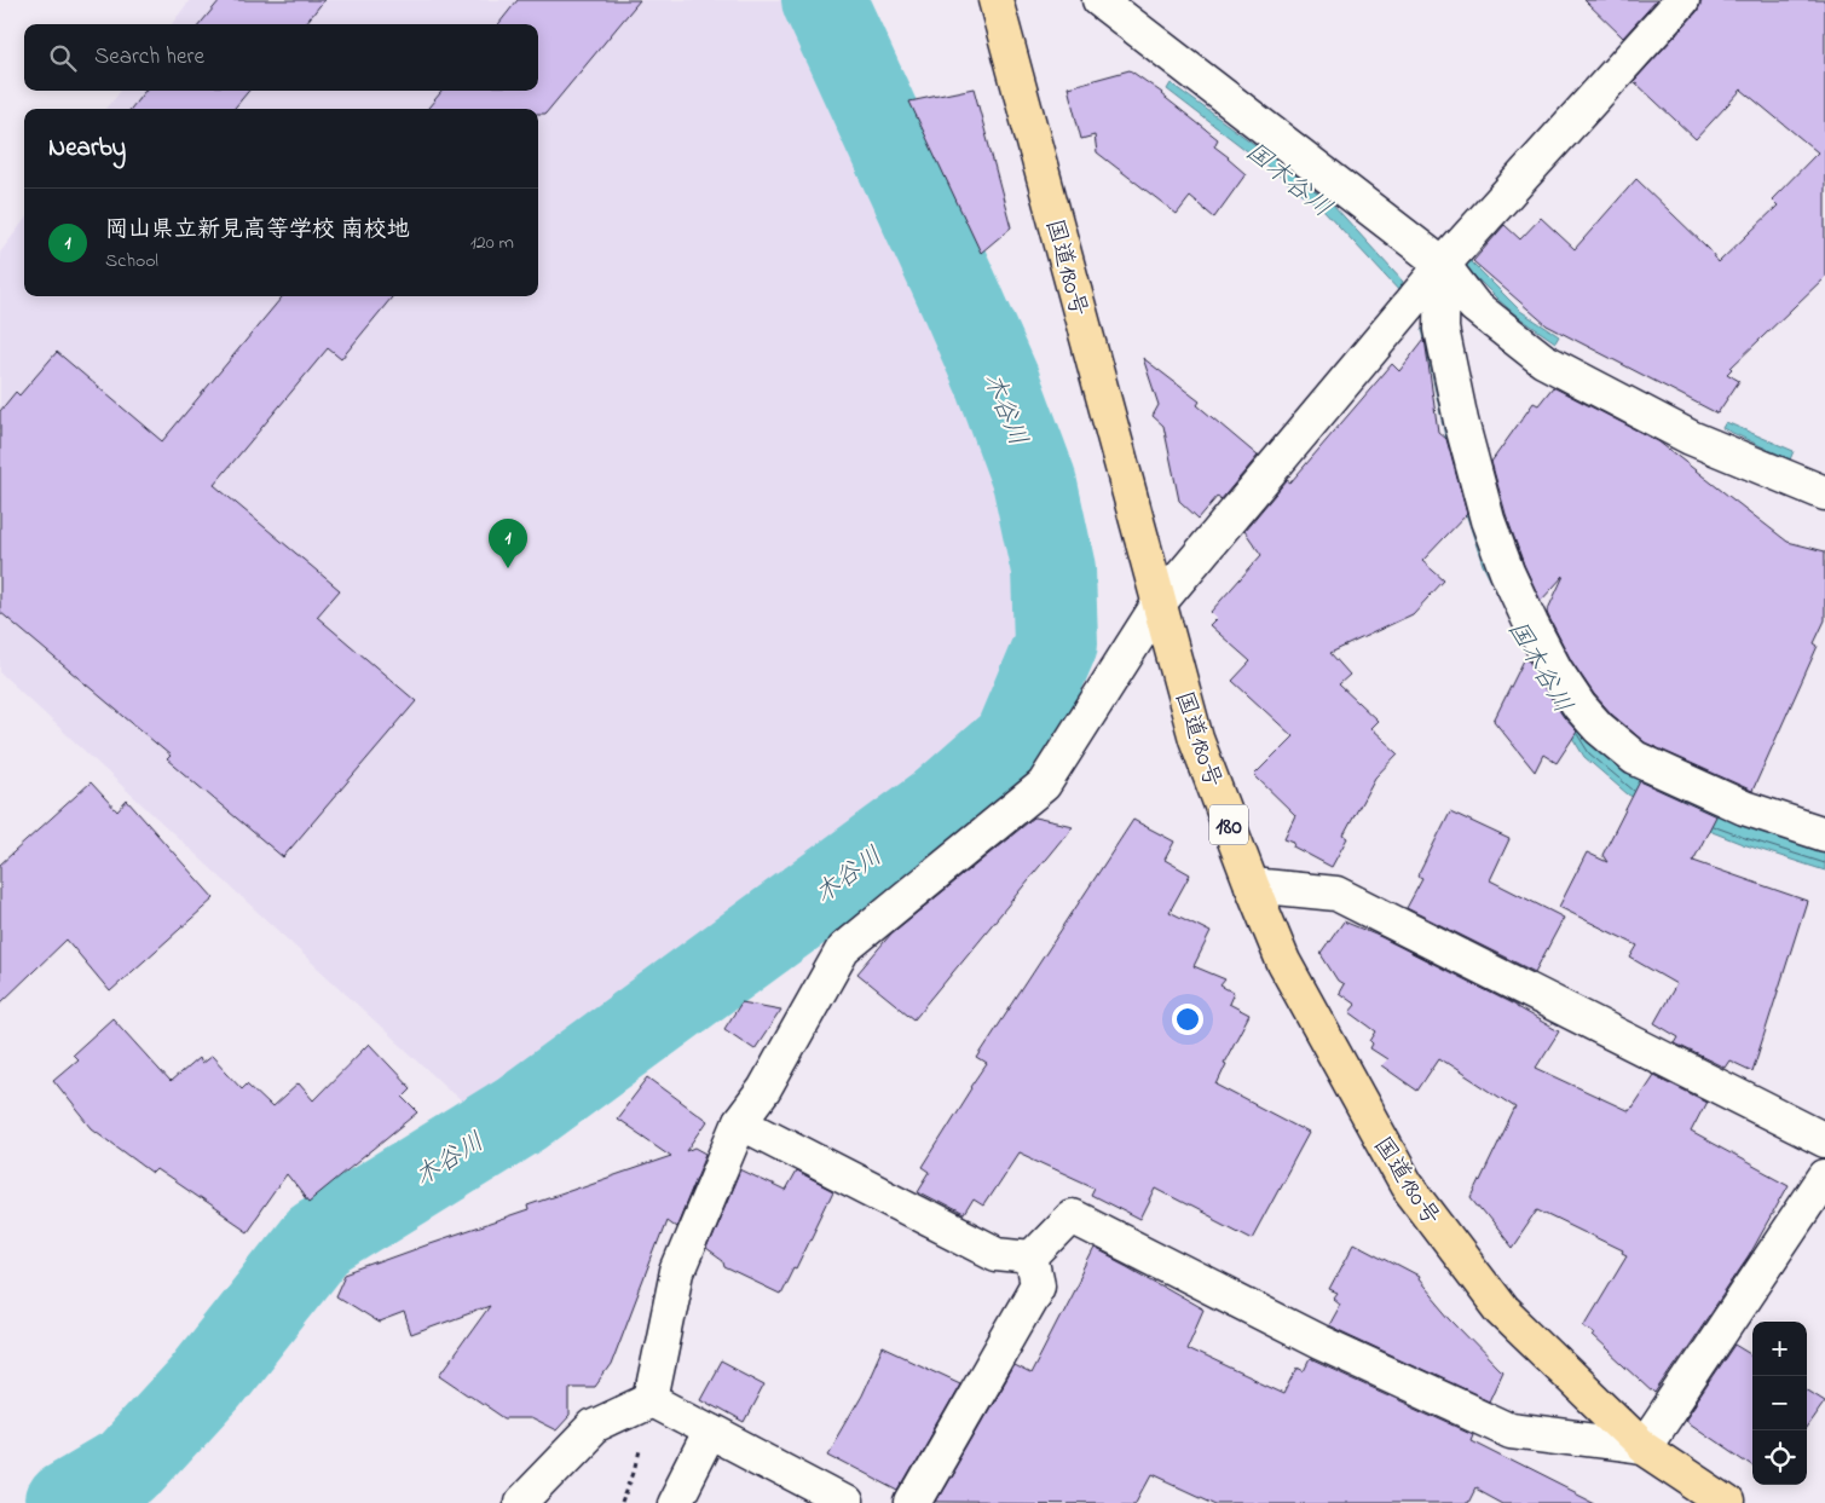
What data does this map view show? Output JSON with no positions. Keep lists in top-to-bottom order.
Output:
{
  "streets": {
    "highway": ["国道180号", "180"]
  },
  "water": ["国木谷川", "木谷川"],
  "page": {
    "search": "Search here",
    "heading": "Nearby",
    "list": [
      {
        "mark": "1",
        "name": "岡山県立新見高等学校 南校地",
        "note": "School",
        "value": "120 m"
      }
    ],
    "pins": "1",
    "map_buttons": ["+", "−"]
  }
}
